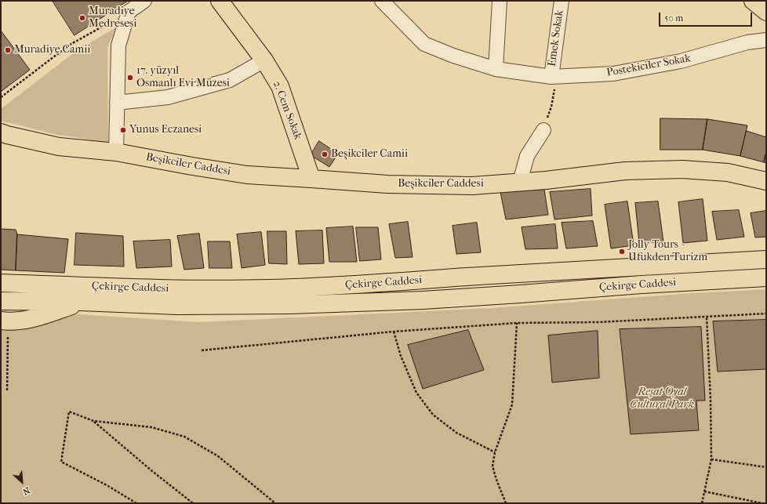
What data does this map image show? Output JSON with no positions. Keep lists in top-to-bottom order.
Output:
{
  "streets": {
    "main road": ["2. Cem Sokak", "Beşikciler Caddesi", "Çekirge Caddesi"],
    "street": ["Emek Sokak", "Postekiciler Sokak"]
  },
  "crossings": [
    ["Emek Sokak", "Postekiciler Sokak"],
    ["2. Cem Sokak", "Beşikciler Caddesi"]
  ],
  "parks": ["Reşat Oyal Cultural Park"],
  "places": [
    "Muradiye Medresesi",
    "Muradiye Camii",
    "17. yüzyıl Osmanlı Evi Müzesi",
    "Yunus Eczanesi",
    "Beşikciler Camii",
    "Jolly Tours - Ufukden Turizm"
  ],
  "scale_bar": "50 m",
  "north": "bottom right"
}
